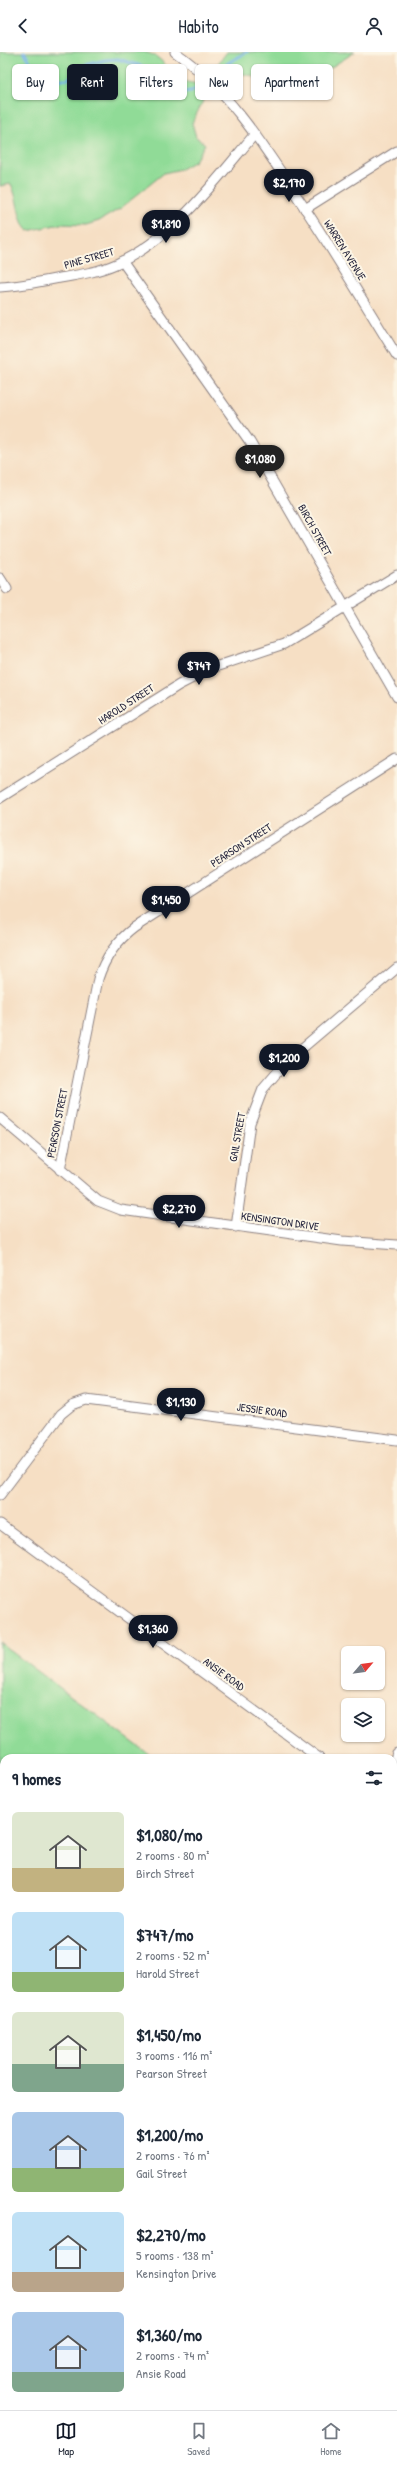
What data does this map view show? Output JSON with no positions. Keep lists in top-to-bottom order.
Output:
{
  "streets": {
    "street": [
      "WARREN AVENUE",
      "PINE STREET",
      "BIRCH STREET",
      "HAROLD STREET",
      "PEARSON STREET",
      "GAIL STREET",
      "KENSINGTON DRIVE",
      "JESSIE ROAD",
      "ANSIE ROAD"
    ]
  },
  "crossings": [
    ["WARREN AVENUE", "PINE STREET"],
    ["PINE STREET", "BIRCH STREET"],
    ["BIRCH STREET", "HAROLD STREET"],
    ["PEARSON STREET", "KENSINGTON DRIVE"],
    ["GAIL STREET", "KENSINGTON DRIVE"]
  ],
  "north": "top right",
  "page": {
    "header": "Habito",
    "chip": [
      "Buy",
      "Rent",
      "Filters",
      "New",
      "Apartment"
    ],
    "price": [
      "$2,170",
      "$1,810",
      "$1,080",
      "$747",
      "$1,450",
      "$1,200",
      "$2,270",
      "$1,130",
      "$1,360"
    ],
    "heading": "9 homes",
    "list": [
      {
        "name": "$1,080/mo",
        "note": "2 rooms · 80 m² · Birch Street"
      },
      {
        "name": "$747/mo",
        "note": "2 rooms · 52 m² · Harold Street"
      },
      {
        "name": "$1,450/mo",
        "note": "3 rooms · 116 m² · Pearson Street"
      },
      {
        "name": "$1,200/mo",
        "note": "2 rooms · 76 m² · Gail Street"
      },
      {
        "name": "$2,270/mo",
        "note": "5 rooms · 138 m² · Kensington Drive"
      },
      {
        "name": "$1,360/mo",
        "note": "2 rooms · 74 m² · Ansie Road"
      }
    ],
    "tabs": ["Map", "Saved", "Home"]
  }
}
